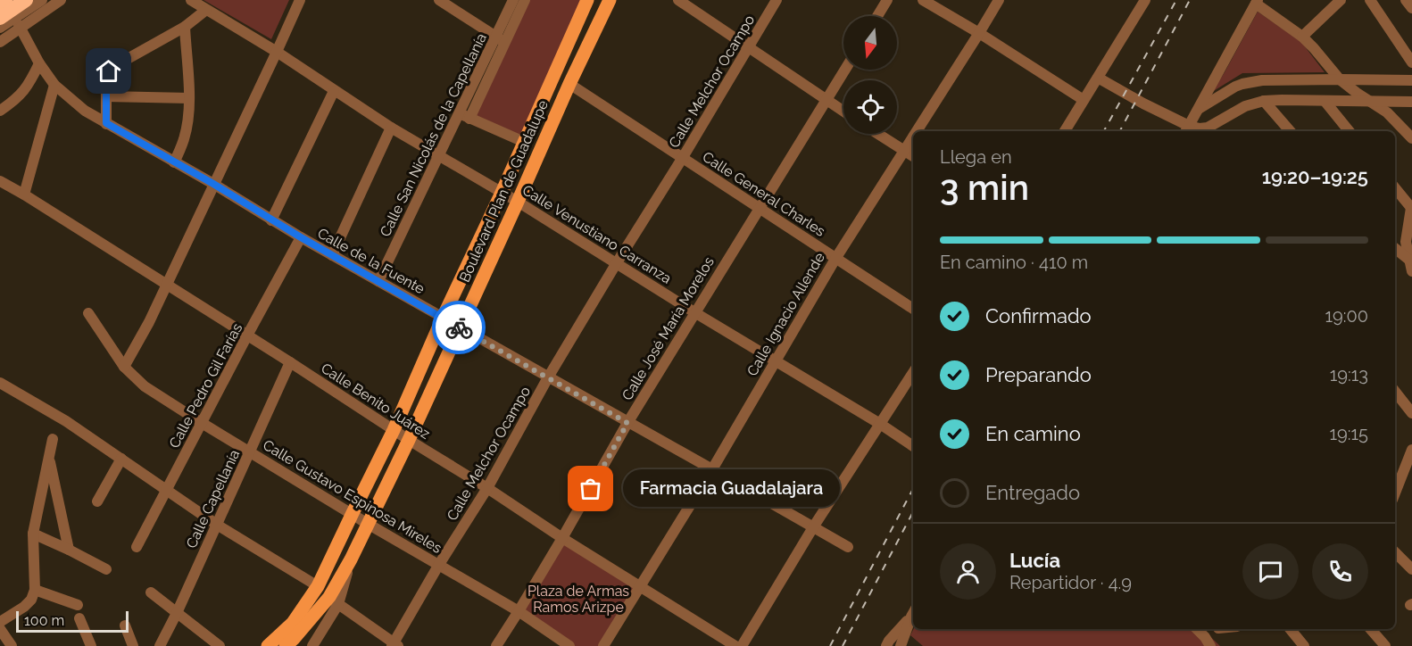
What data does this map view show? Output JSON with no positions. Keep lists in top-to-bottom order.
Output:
{
  "streets": {
    "main road": ["Boulevard Plan de Guadalupe"],
    "street": [
      "Calle Melchor Ocampo",
      "Calle San Nicolás de la Capellanía",
      "Calle General Charles",
      "Calle Venustiano Carranza",
      "Calle de la Fuente",
      "Calle Ignacio Allende",
      "Calle José María Morelos",
      "Calle Pedro Gil Farías",
      "Calle Benito Juárez",
      "Calle Gustavo Espinosa Mireles",
      "Calle Capellanía"
    ]
  },
  "crossings": [
    ["Calle Melchor Ocampo", "Calle General Charles"],
    ["Calle Melchor Ocampo", "Calle Venustiano Carranza"],
    ["Calle Melchor Ocampo", "Calle de la Fuente"],
    ["Calle Melchor Ocampo", "Calle Benito Juárez"],
    ["Calle Melchor Ocampo", "Calle Gustavo Espinosa Mireles"],
    ["Calle San Nicolás de la Capellanía", "Calle Venustiano Carranza"],
    ["Calle San Nicolás de la Capellanía", "Calle de la Fuente"],
    ["Boulevard Plan de Guadalupe", "Calle General Charles"],
    ["Boulevard Plan de Guadalupe", "Calle Venustiano Carranza"],
    ["Boulevard Plan de Guadalupe", "Calle de la Fuente"],
    ["Boulevard Plan de Guadalupe", "Calle Benito Juárez"],
    ["Boulevard Plan de Guadalupe", "Calle Gustavo Espinosa Mireles"],
    ["Calle General Charles", "Calle Ignacio Allende"],
    ["Calle General Charles", "Calle José María Morelos"],
    ["Calle Venustiano Carranza", "Calle Ignacio Allende"],
    ["Calle Venustiano Carranza", "Calle José María Morelos"],
    ["Calle de la Fuente", "Calle Ignacio Allende"],
    ["Calle de la Fuente", "Calle José María Morelos"],
    ["Calle de la Fuente", "Calle Pedro Gil Farías"],
    ["Calle Ignacio Allende", "Calle Benito Juárez"],
    ["Calle José María Morelos", "Calle Benito Juárez"],
    ["Calle José María Morelos", "Calle Gustavo Espinosa Mireles"],
    ["Calle Pedro Gil Farías", "Calle Benito Juárez"],
    ["Calle Pedro Gil Farías", "Calle Gustavo Espinosa Mireles"],
    ["Calle Benito Juárez", "Calle Capellanía"],
    ["Calle Gustavo Espinosa Mireles", "Calle Capellanía"]
  ],
  "parks": ["Plaza de Armas Ramos Arizpe"],
  "places": ["Farmacia Guadalajara"],
  "scale_bar": "100 m",
  "north": "bottom",
  "page": {
    "heading": ["3 min", "Llega en", "19:20–19:25"],
    "panel": ["Lucía", "Repartidor · 4.9"],
    "bar": "En camino · 410 m",
    "list": [
      ["Confirmado", "19:00"],
      ["Preparando", "19:13"],
      ["En camino", "19:15"],
      "Entregado"
    ],
    "bubble": "Farmacia Guadalajara",
    "scale": "100 m"
  }
}
